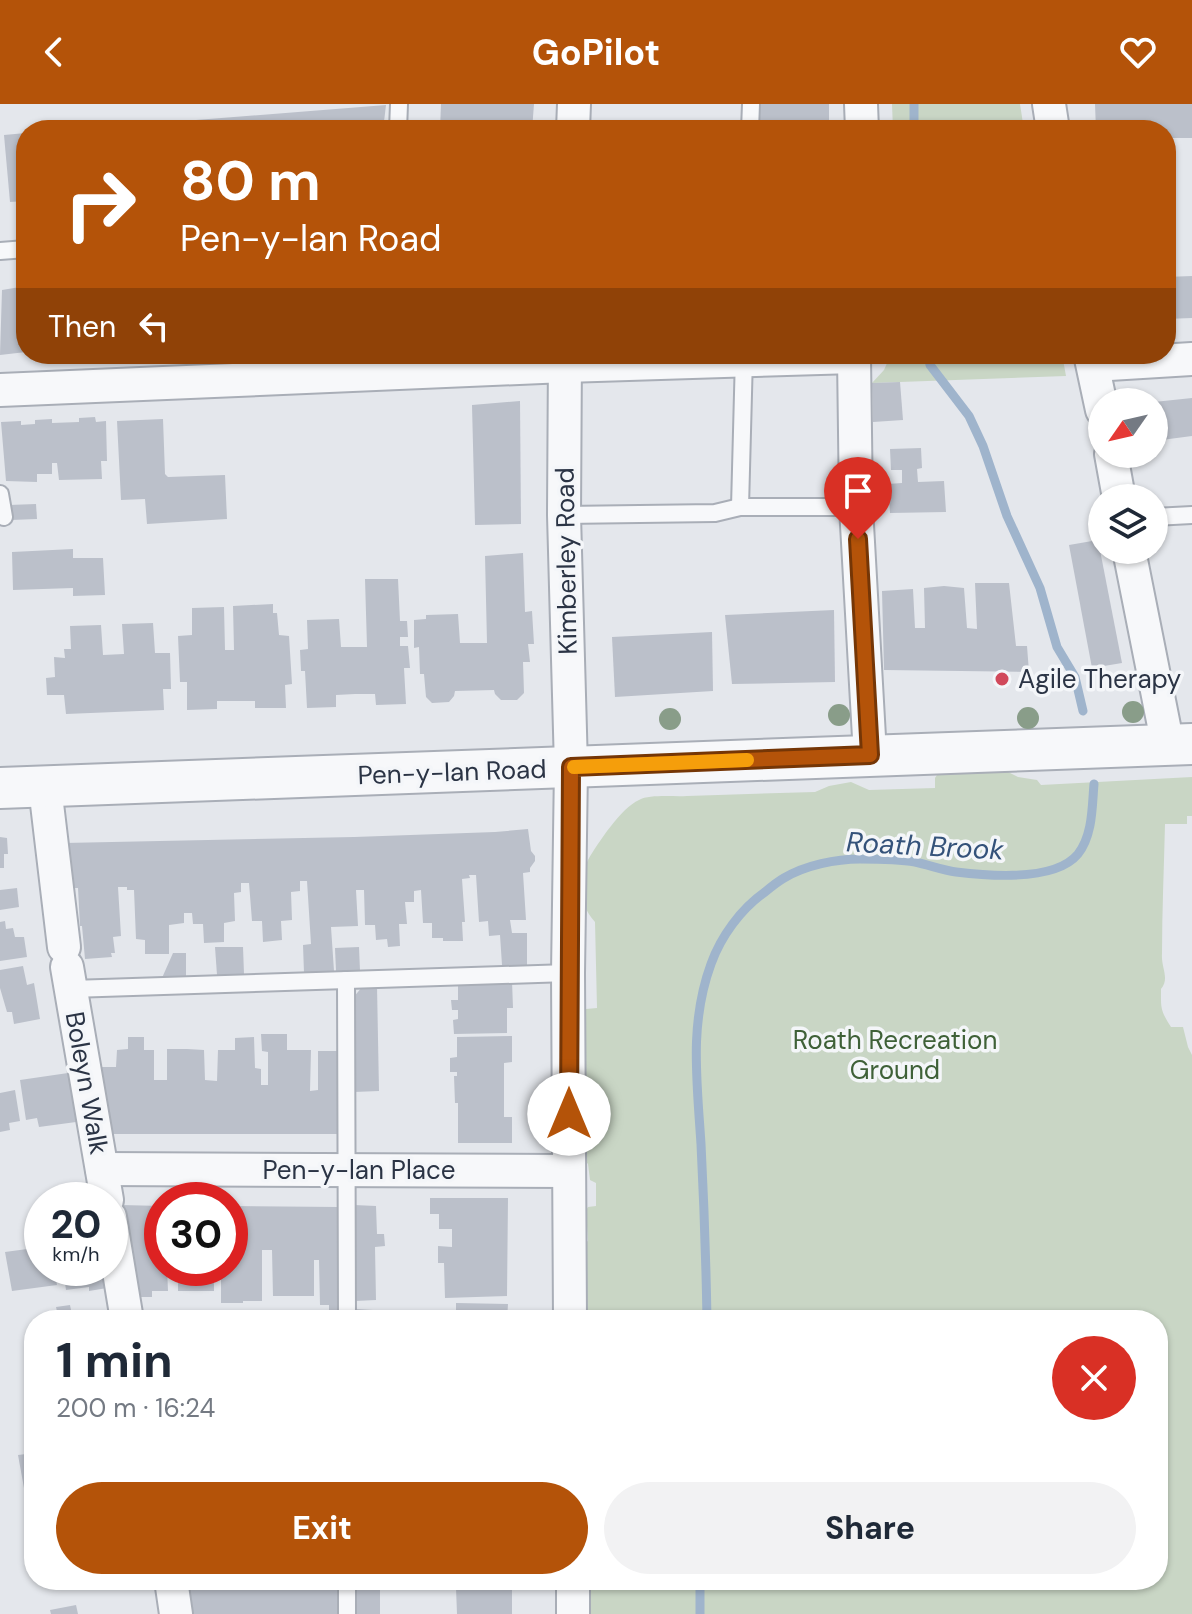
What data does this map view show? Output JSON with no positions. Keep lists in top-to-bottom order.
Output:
{
  "streets": {
    "street": [
      "Kimberley Road",
      "Pen-y-lan Road",
      "Boleyn Walk",
      "Pen-y-lan Place"
    ]
  },
  "crossings": [
    ["Kimberley Road", "Pen-y-lan Road"],
    ["Kimberley Road", "Pen-y-lan Place"],
    ["Pen-y-lan Road", "Boleyn Walk"],
    ["Boleyn Walk", "Pen-y-lan Place"]
  ],
  "water": ["Roath Brook"],
  "parks": ["Roath Recreation Ground"],
  "places": ["Agile Therapy"],
  "north": "bottom left",
  "page": {
    "header": "GoPilot",
    "turn": ["80 m", "Pen-y-lan Road"],
    "then": "Then",
    "speed": "20 km/h",
    "limit": "30",
    "heading": ["1 min", "200 m · 16:24"],
    "buttons": ["Exit", "Share"]
  }
}
